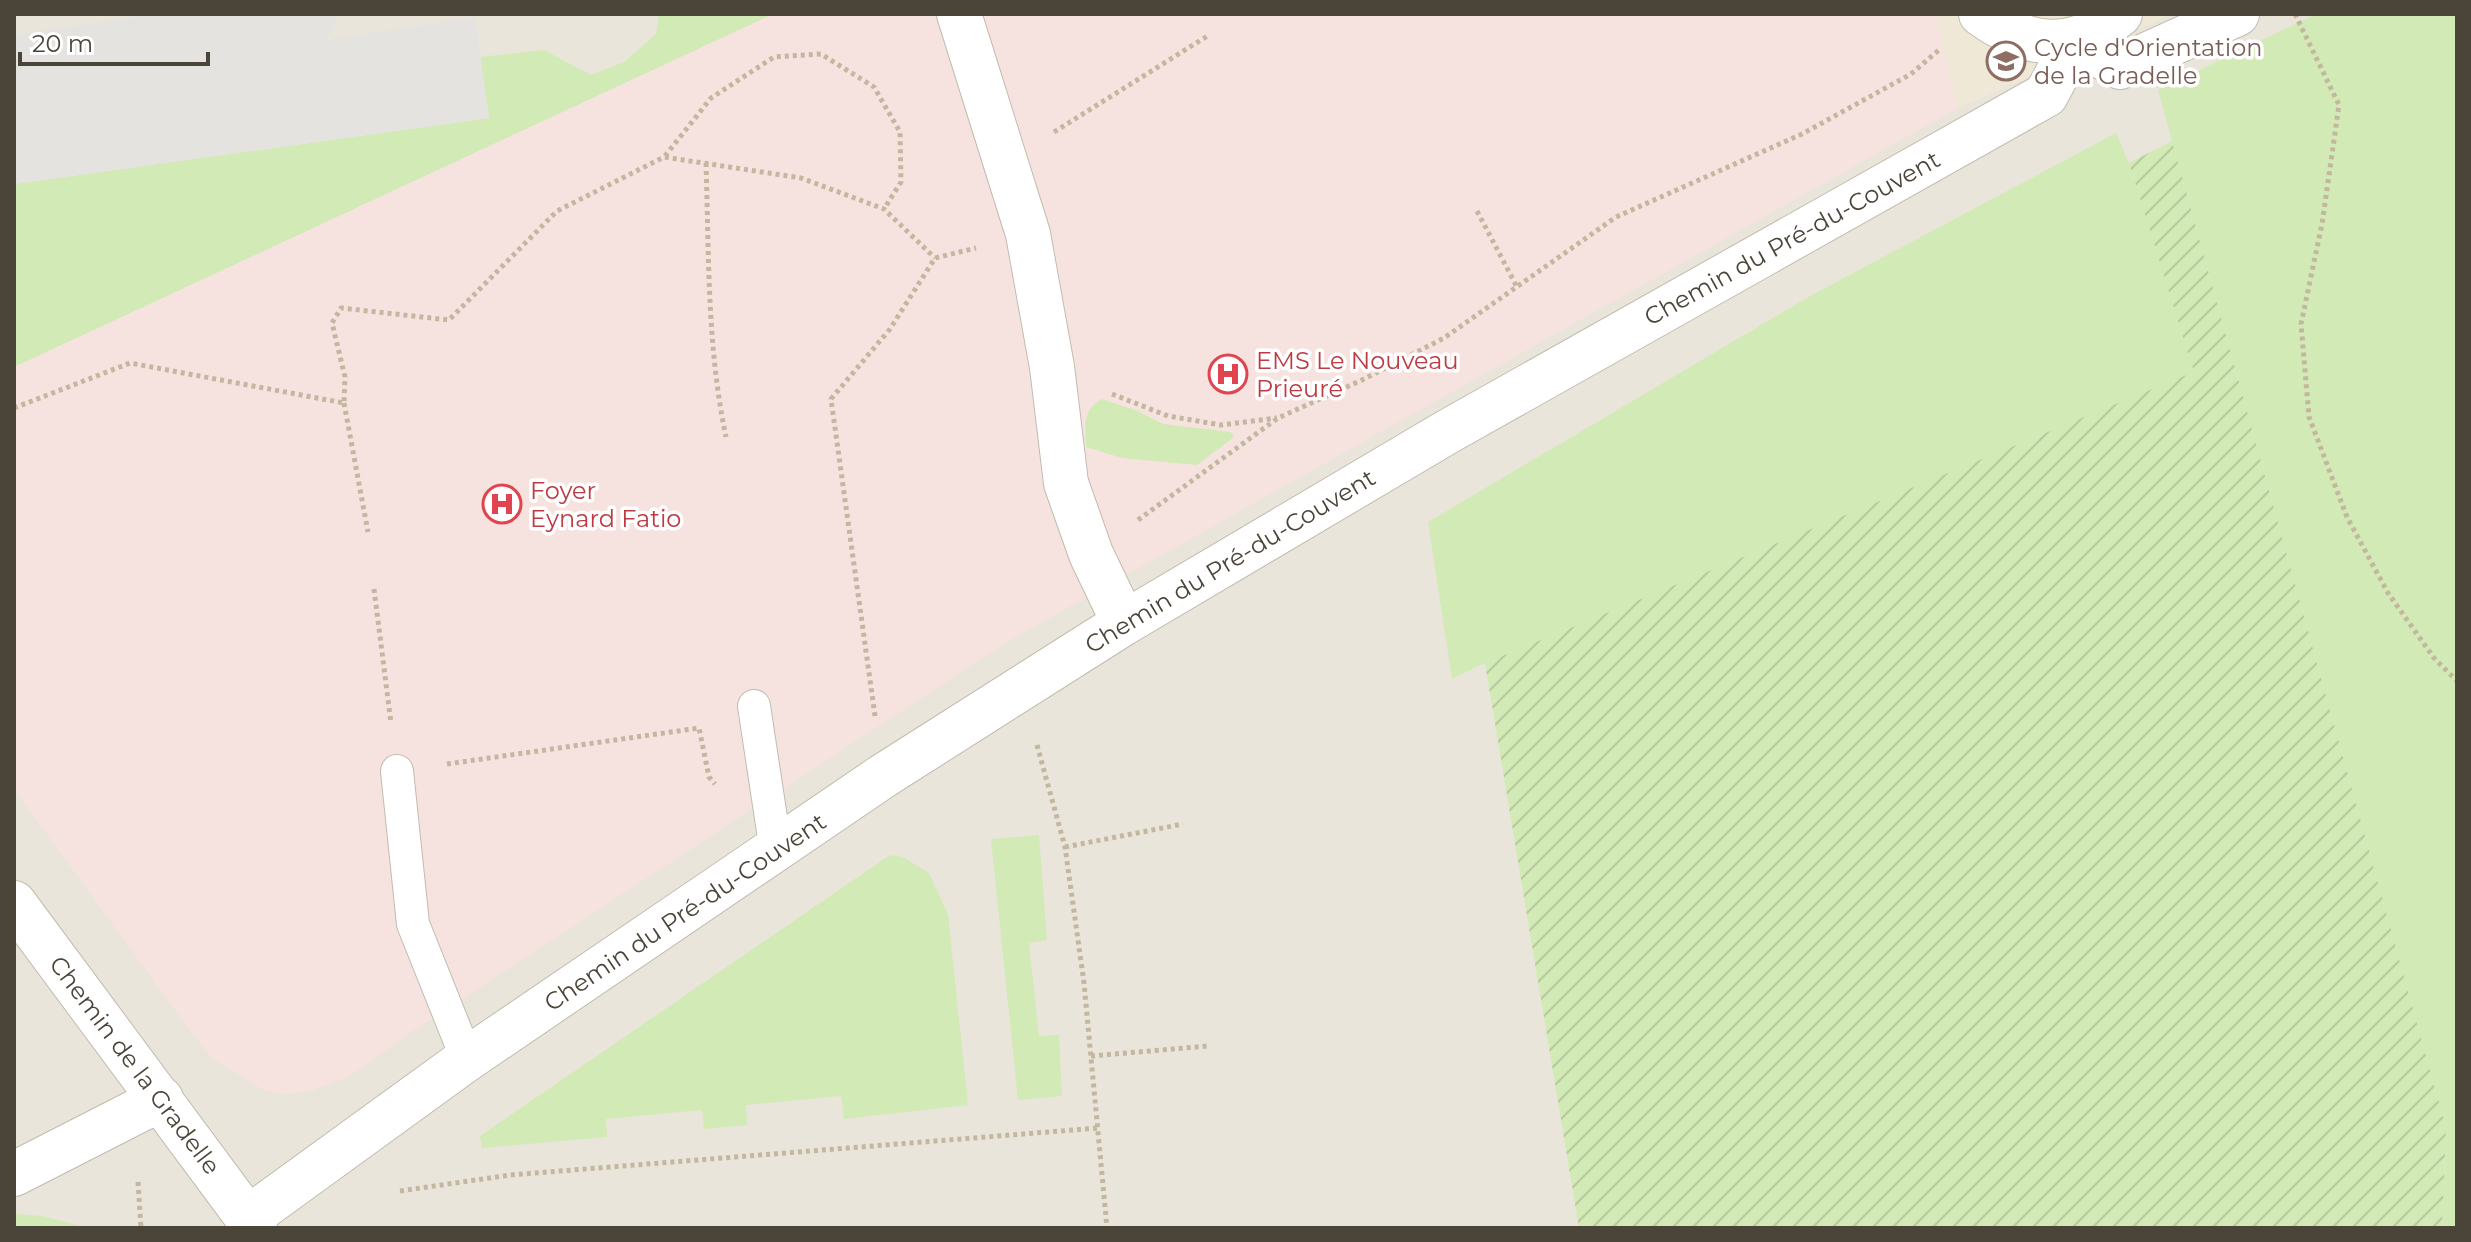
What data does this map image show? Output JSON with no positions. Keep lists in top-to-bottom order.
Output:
{
  "streets": {
    "street": ["Chemin du Pré-du-Couvent", "Chemin de la Gradelle"]
  },
  "crossings": [
    ["Chemin du Pré-du-Couvent", "Chemin de la Gradelle"]
  ],
  "places": {
    "school or university": ["Cycle d'Orientation de la Gradelle"],
    "hospital": ["EMS Le Nouveau Prieuré", "Foyer Eynard Fatio"]
  },
  "scale_bar": "20 m"
}
